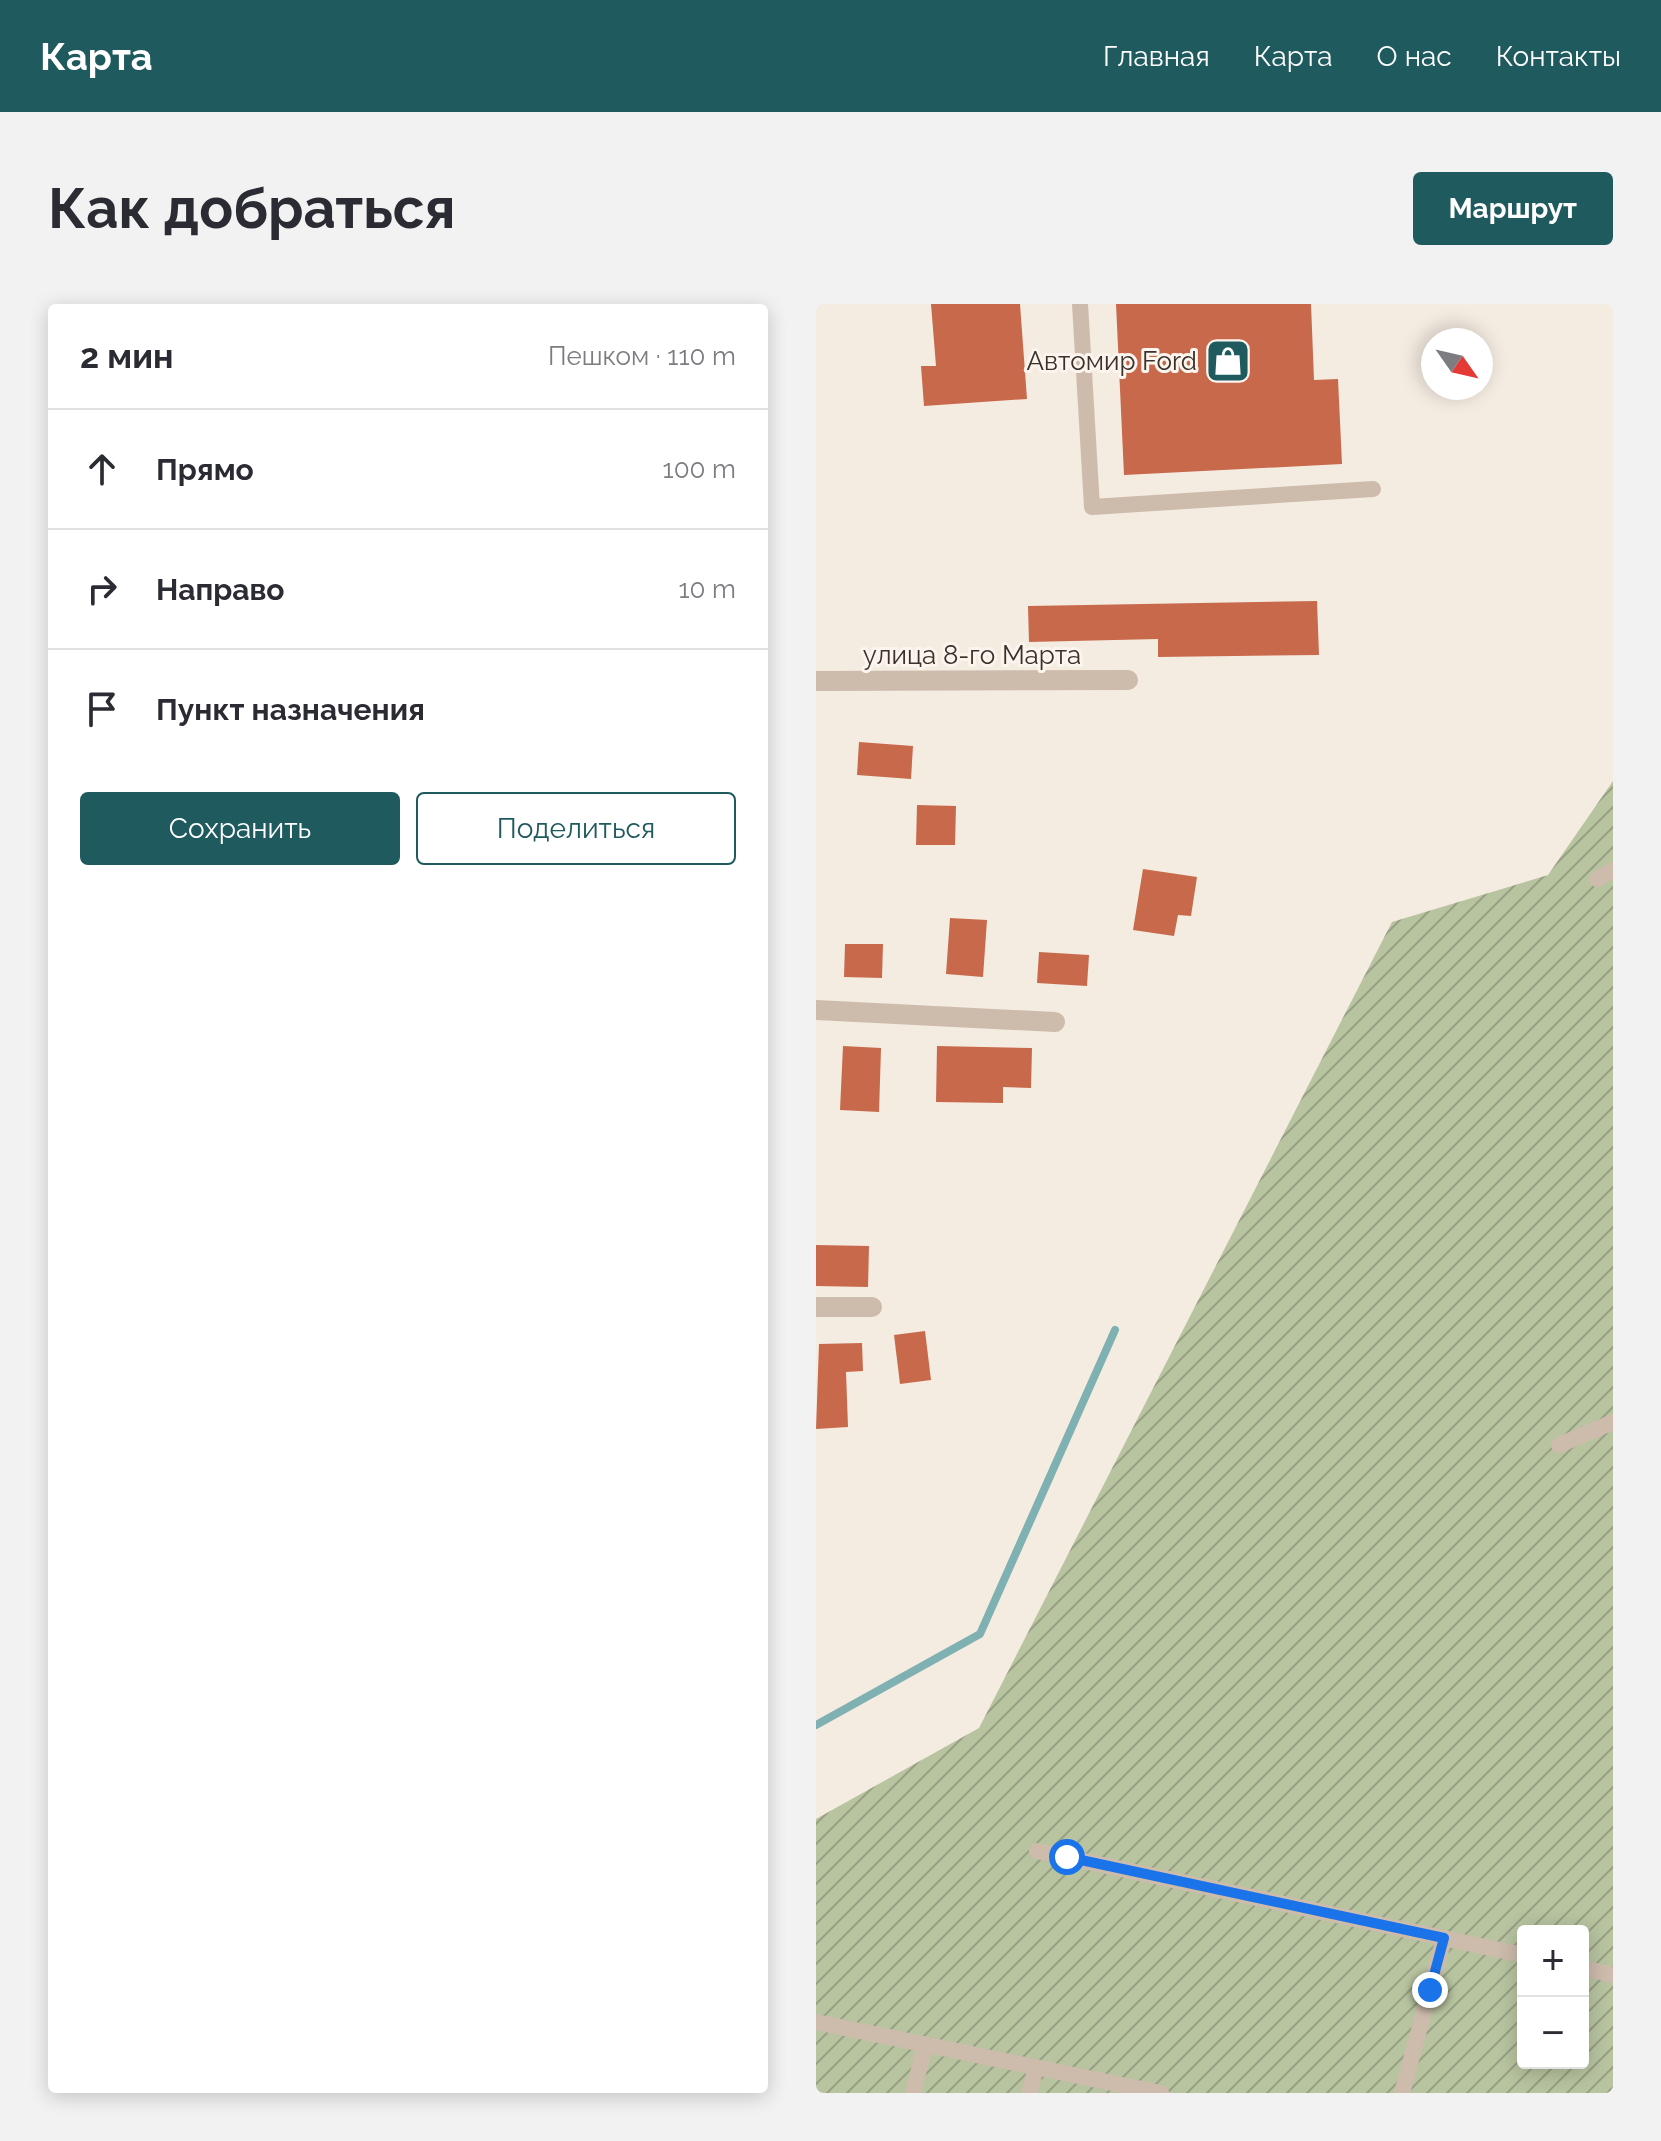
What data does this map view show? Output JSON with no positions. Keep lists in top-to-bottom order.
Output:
{
  "streets": {
    "street": ["улица 8-го Марта"]
  },
  "places": {
    "shop": ["Автомир Ford"]
  },
  "north": "bottom right",
  "page": {
    "header": "Карта",
    "nav": [
      "Главная",
      "Карта",
      "О нас",
      "Контакты"
    ],
    "buttons": [
      "Маршрут",
      ["Сохранить", "Поделиться"]
    ],
    "title": "Как добраться",
    "heading": ["2 мин", "Пешком · 110 m"],
    "list": [
      ["Прямо", "100 m"],
      ["Направо", "10 m"],
      "Пункт назначения"
    ],
    "map_buttons": ["+", "−"]
  }
}
